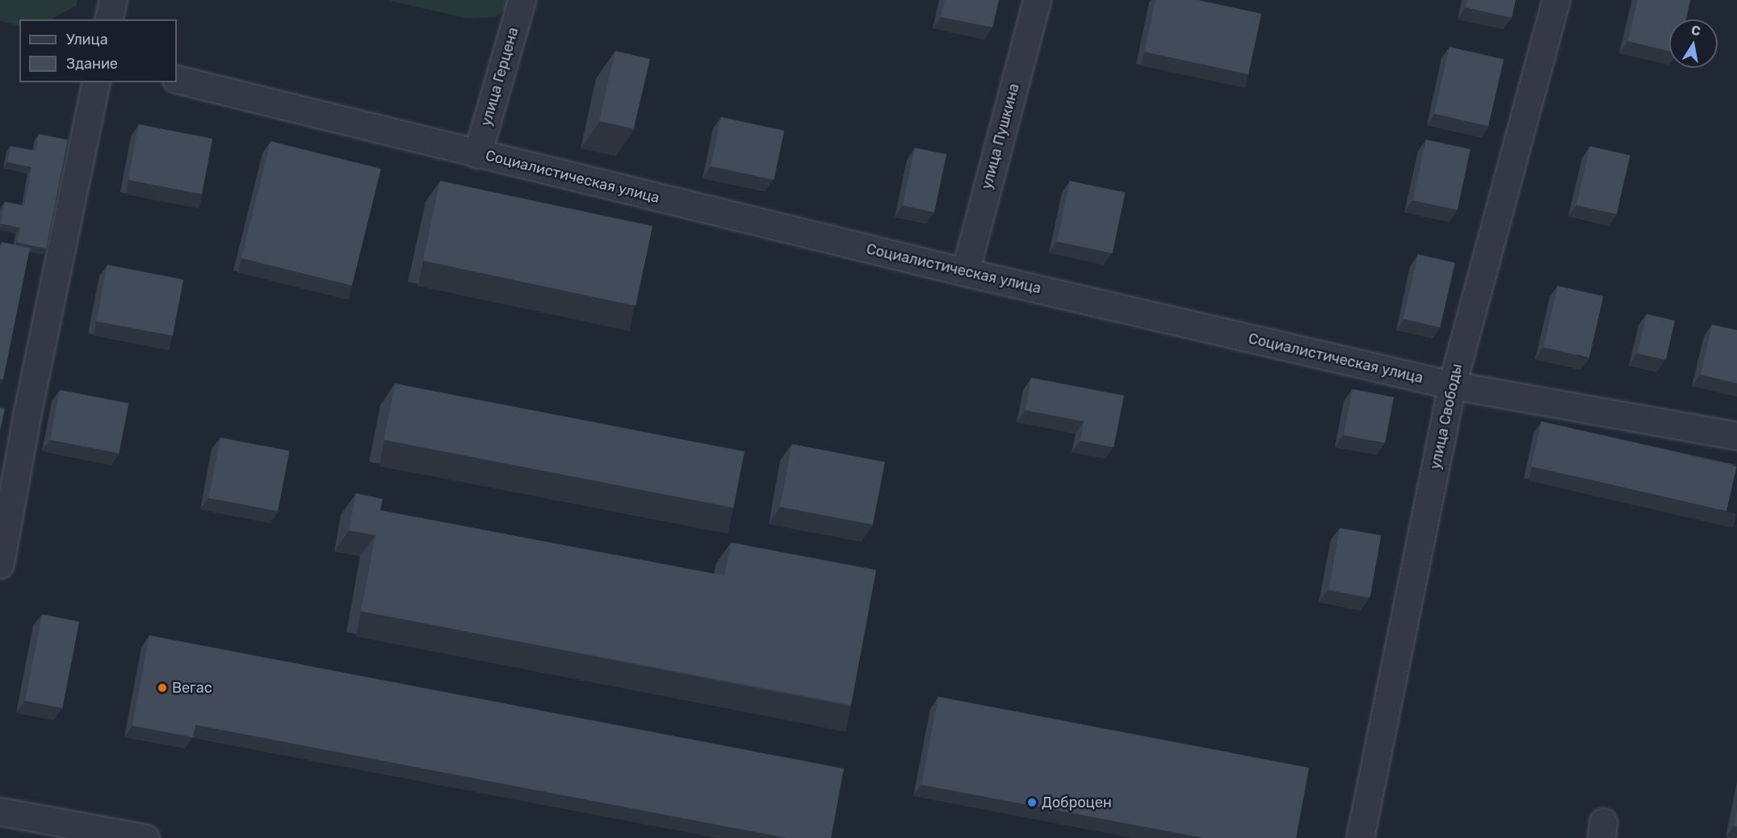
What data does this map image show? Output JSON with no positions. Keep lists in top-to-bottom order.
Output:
{
  "streets": {
    "street": [
      "улица Герцена",
      "улица Пушкина",
      "Социалистическая улица",
      "улица Свободы"
    ]
  },
  "crossings": [
    ["улица Герцена", "Социалистическая улица"],
    ["улица Пушкина", "Социалистическая улица"],
    ["Социалистическая улица", "улица Свободы"]
  ],
  "places": ["Вегас", "Доброцен"],
  "legend": ["Улица", "Здание"],
  "north": "top"
}
